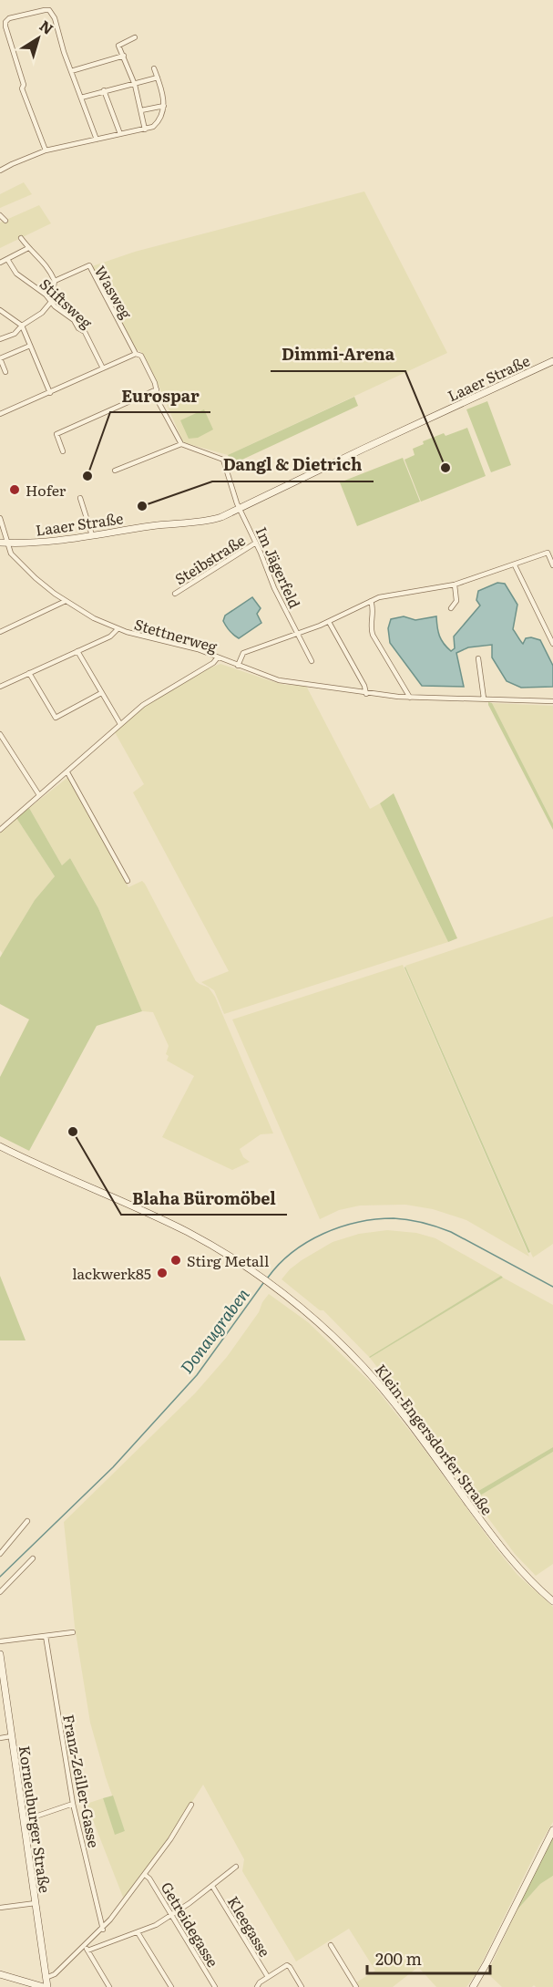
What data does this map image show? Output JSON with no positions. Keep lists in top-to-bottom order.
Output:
{
  "streets": {
    "street": [
      "Wasweg",
      "Stiftsweg",
      "Laaer Straße",
      "Steibstraße",
      "Im Jägerfeld",
      "Stettnerweg",
      "Klein-Engersdorfer Straße",
      "Franz-Zeiller-Gasse",
      "Korneuburger Straße",
      "Getreidegasse",
      "Kleegasse"
    ]
  },
  "crossings": [
    ["Laaer Straße", "Im Jägerfeld"],
    ["Laaer Straße", "Stettnerweg"],
    ["Steibstraße", "Im Jägerfeld"]
  ],
  "water": ["Donaugraben"],
  "places": [
    "Dimmi-Arena",
    "Eurospar",
    "Hofer",
    "Dangl & Dietrich",
    "Blaha Büromöbel",
    "Stirg Metall",
    "lackwerk85"
  ],
  "scale_bar": "200 m",
  "north": "top right"
}
